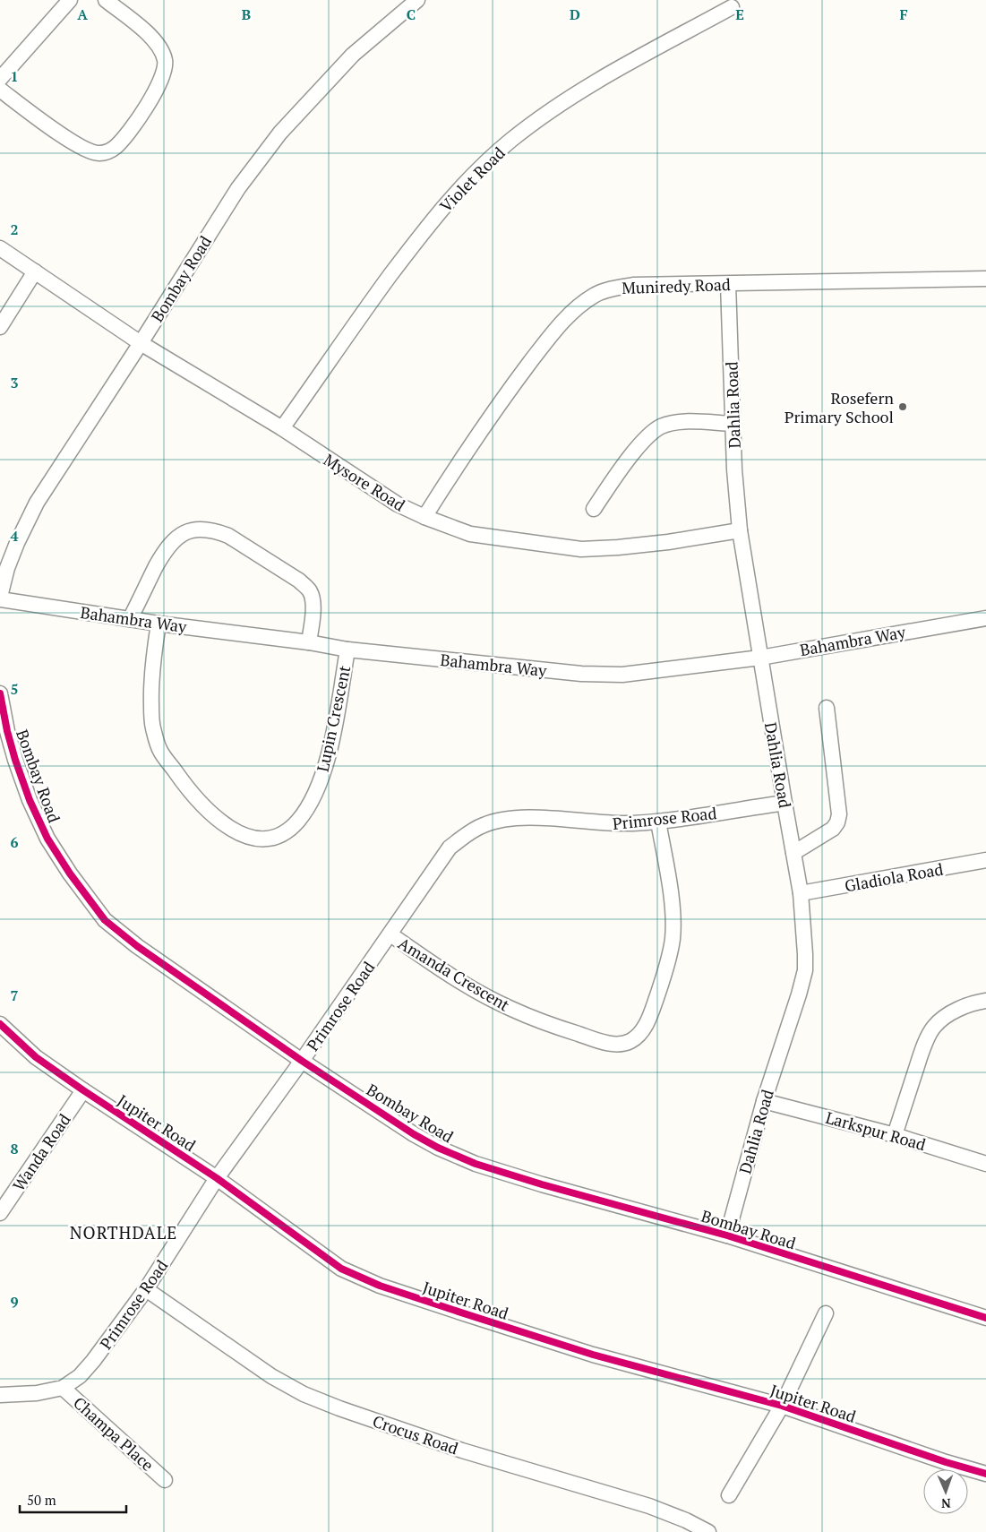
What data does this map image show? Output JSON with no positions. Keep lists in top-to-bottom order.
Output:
{
  "streets": {
    "street": [
      "Violet Road",
      "Bombay Road",
      "Muniredy Road",
      "Dahlia Road",
      "Mysore Road",
      "Bahambra Way",
      "Lupin Crescent",
      "Primrose Road",
      "Gladiola Road",
      "Amanda Crescent",
      "Jupiter Road",
      "Larkspur Road",
      "Wanda Road",
      "Champa Place",
      "Crocus Road"
    ]
  },
  "crossings": [
    ["Violet Road", "Mysore Road"],
    ["Bombay Road", "Dahlia Road"],
    ["Bombay Road", "Mysore Road"],
    ["Bombay Road", "Bahambra Way"],
    ["Bombay Road", "Primrose Road"],
    ["Muniredy Road", "Dahlia Road"],
    ["Muniredy Road", "Mysore Road"],
    ["Dahlia Road", "Mysore Road"],
    ["Dahlia Road", "Bahambra Way"],
    ["Dahlia Road", "Primrose Road"],
    ["Dahlia Road", "Gladiola Road"],
    ["Dahlia Road", "Larkspur Road"],
    ["Bahambra Way", "Lupin Crescent"],
    ["Primrose Road", "Amanda Crescent"],
    ["Primrose Road", "Jupiter Road"],
    ["Primrose Road", "Champa Place"],
    ["Primrose Road", "Crocus Road"],
    ["Jupiter Road", "Wanda Road"]
  ],
  "districts": ["NORTHDALE"],
  "places": ["Rosefern Primary School"],
  "scale_bar": "50 m",
  "north": "bottom",
  "grid": {
    "columns": [
      "A",
      "B",
      "C",
      "D",
      "E",
      "F"
    ],
    "rows": [
      "1",
      "2",
      "3",
      "4",
      "5",
      "6",
      "7",
      "8",
      "9"
    ]
  }
}
